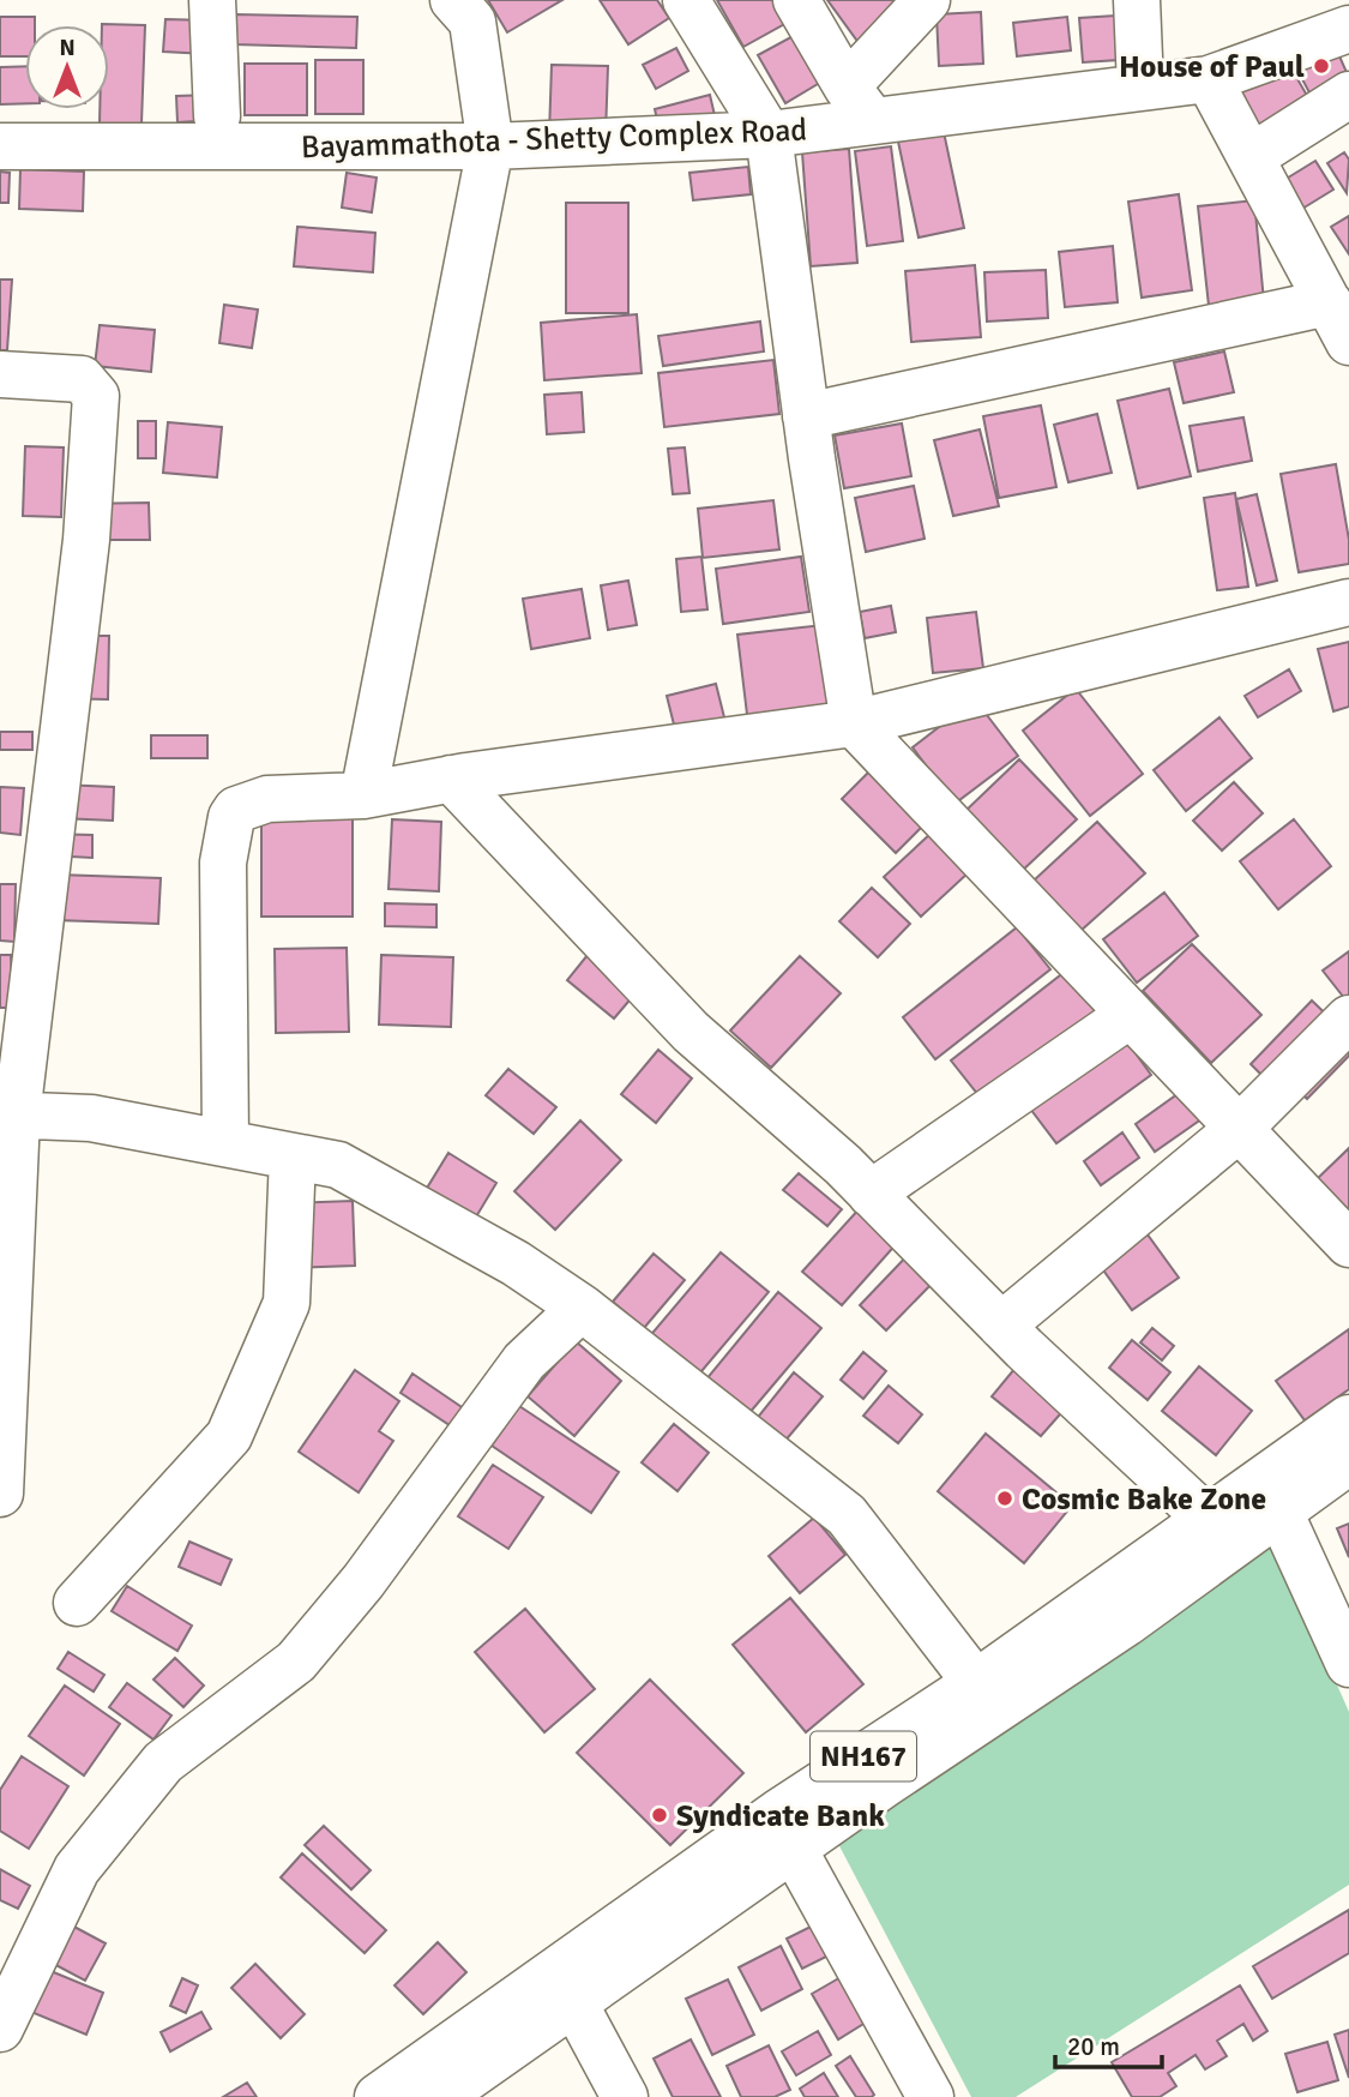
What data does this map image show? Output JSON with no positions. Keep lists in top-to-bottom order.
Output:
{
  "streets": {
    "main road": ["Bayammathota - Shetty Complex Road", "NH167"]
  },
  "places": ["House of Paul", "Cosmic Bake Zone", "Syndicate Bank"],
  "scale_bar": "20 m",
  "north": "top"
}
